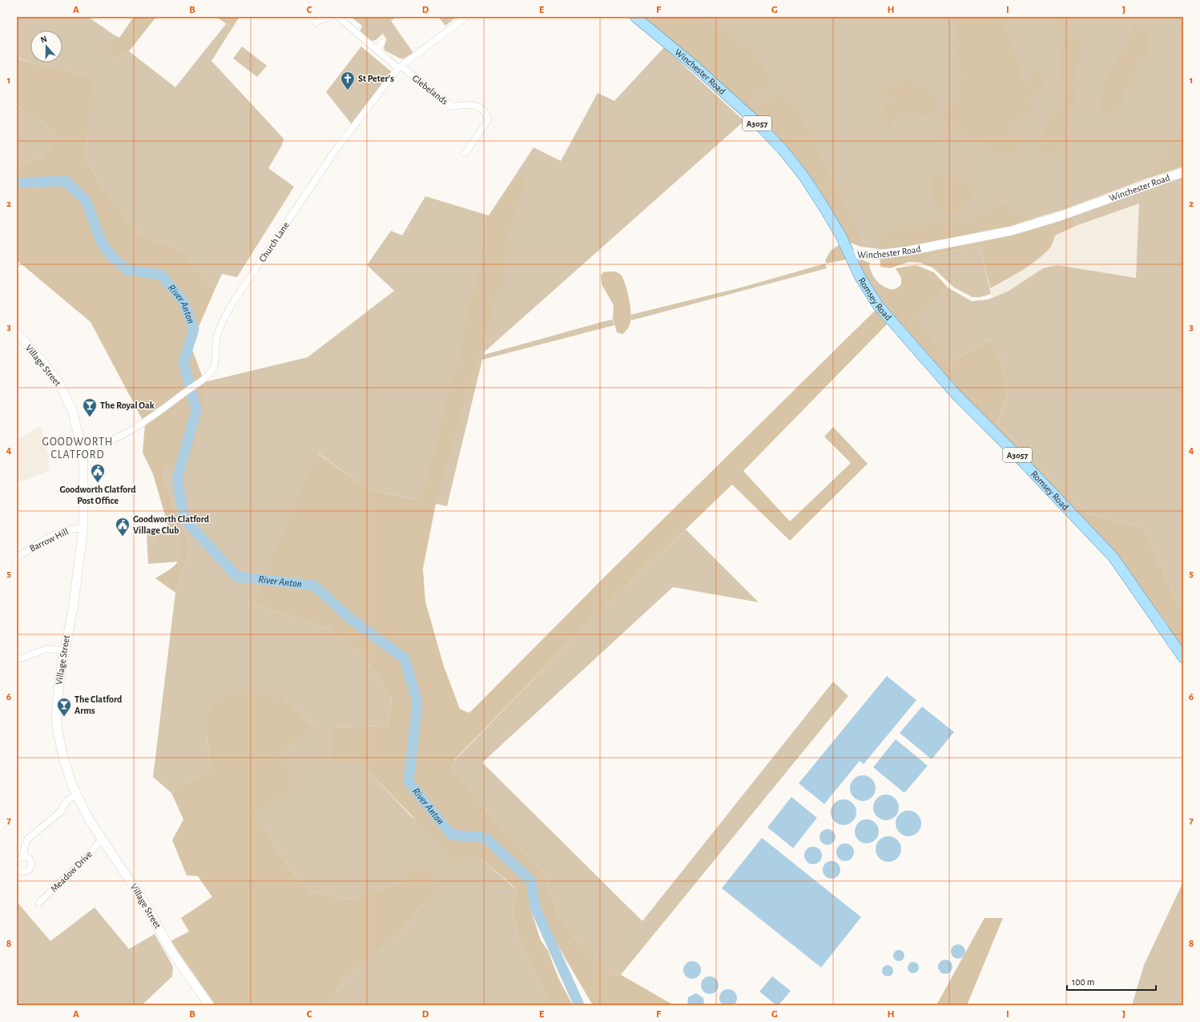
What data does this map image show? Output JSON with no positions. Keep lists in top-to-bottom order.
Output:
{
  "streets": {
    "main road": ["Winchester Road", "A3057", "Romsey Road"],
    "street": [
      "Glebelands",
      "Church Lane",
      "Village Street",
      "Barrow Hill",
      "Meadow Drive"
    ]
  },
  "crossings": [
    ["Winchester Road", "Romsey Road"],
    ["Glebelands", "Church Lane"],
    ["Church Lane", "Village Street"],
    ["Village Street", "Barrow Hill"],
    ["Village Street", "Meadow Drive"]
  ],
  "districts": ["GOODWORTH CLATFORD"],
  "water": ["River Anton"],
  "places": {
    "church": ["St Peter's"],
    "bar": ["The Royal Oak", "The Clatford Arms"],
    "public building": ["Goodworth Clatford Post Office", "Goodworth Clatford Village Club"]
  },
  "scale_bar": "100 m",
  "north": "top",
  "grid": {
    "columns": [
      "A",
      "B",
      "C",
      "D",
      "E",
      "F",
      "G",
      "H",
      "I",
      "J"
    ],
    "rows": [
      "1",
      "2",
      "3",
      "4",
      "5",
      "6",
      "7",
      "8"
    ]
  }
}
